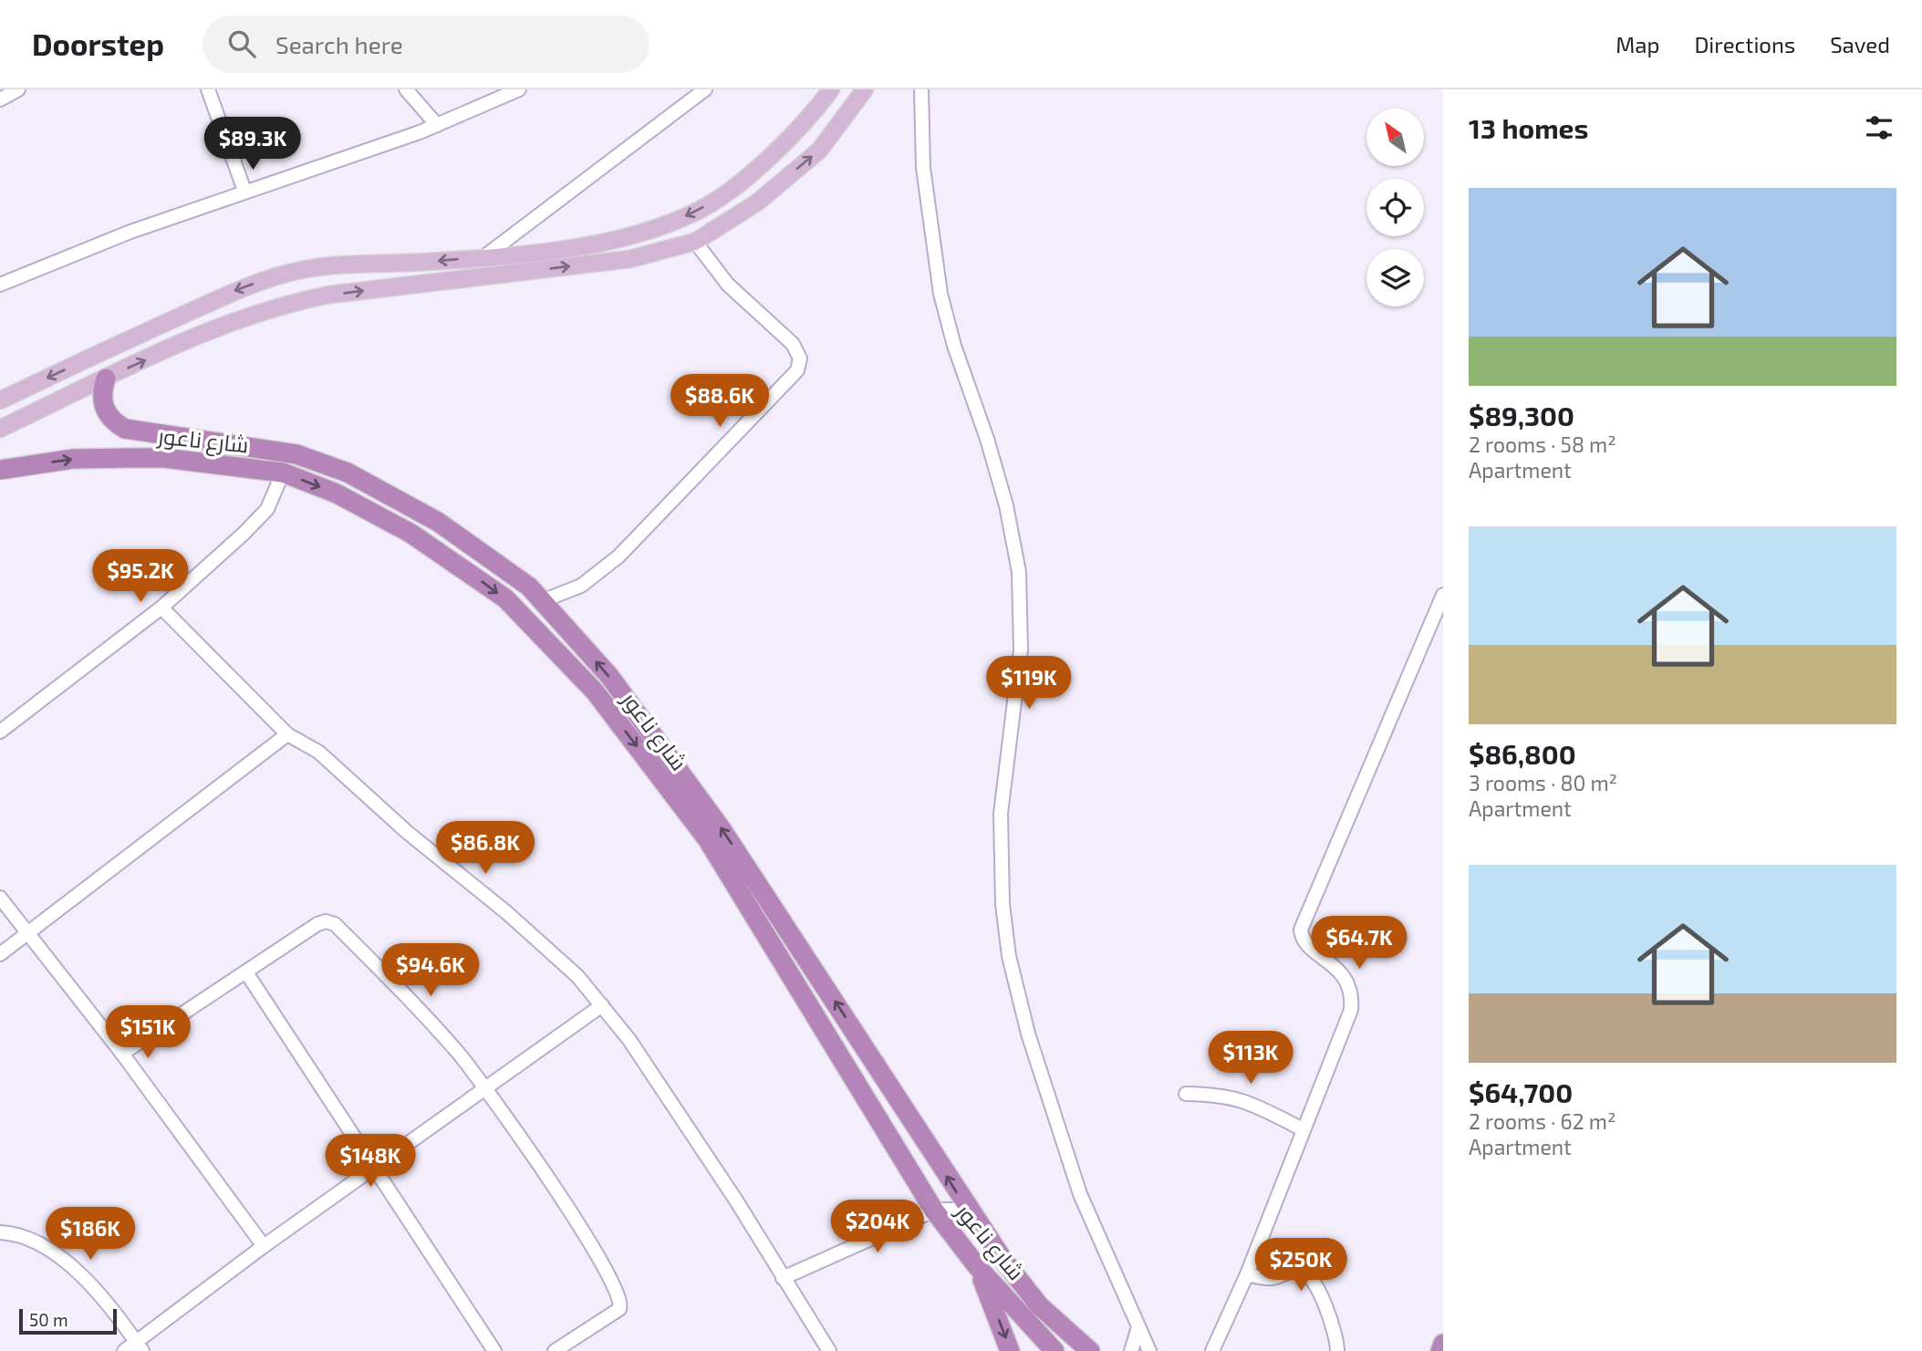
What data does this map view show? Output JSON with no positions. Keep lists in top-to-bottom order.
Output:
{
  "streets": {
    "highway": ["شارع ناعور"]
  },
  "scale_bar": "50 m",
  "north": "top left",
  "page": {
    "header": "Doorstep",
    "search": "Search here",
    "nav": ["Map", "Directions", "Saved"],
    "heading": "13 homes",
    "price": [
      "$89.3K",
      "$88.6K",
      "$95.2K",
      "$119K",
      "$86.8K",
      "$64.7K",
      "$94.6K",
      "$151K",
      "$113K",
      "$148K",
      "$204K",
      "$186K",
      "$250K"
    ],
    "list": [
      {
        "name": "$89,300",
        "note": "2 rooms · 58 m² · Apartment"
      },
      {
        "name": "$86,800",
        "note": "3 rooms · 80 m² · Apartment"
      },
      {
        "name": "$64,700",
        "note": "2 rooms · 62 m² · Apartment"
      }
    ],
    "scale": "50 m"
  }
}
